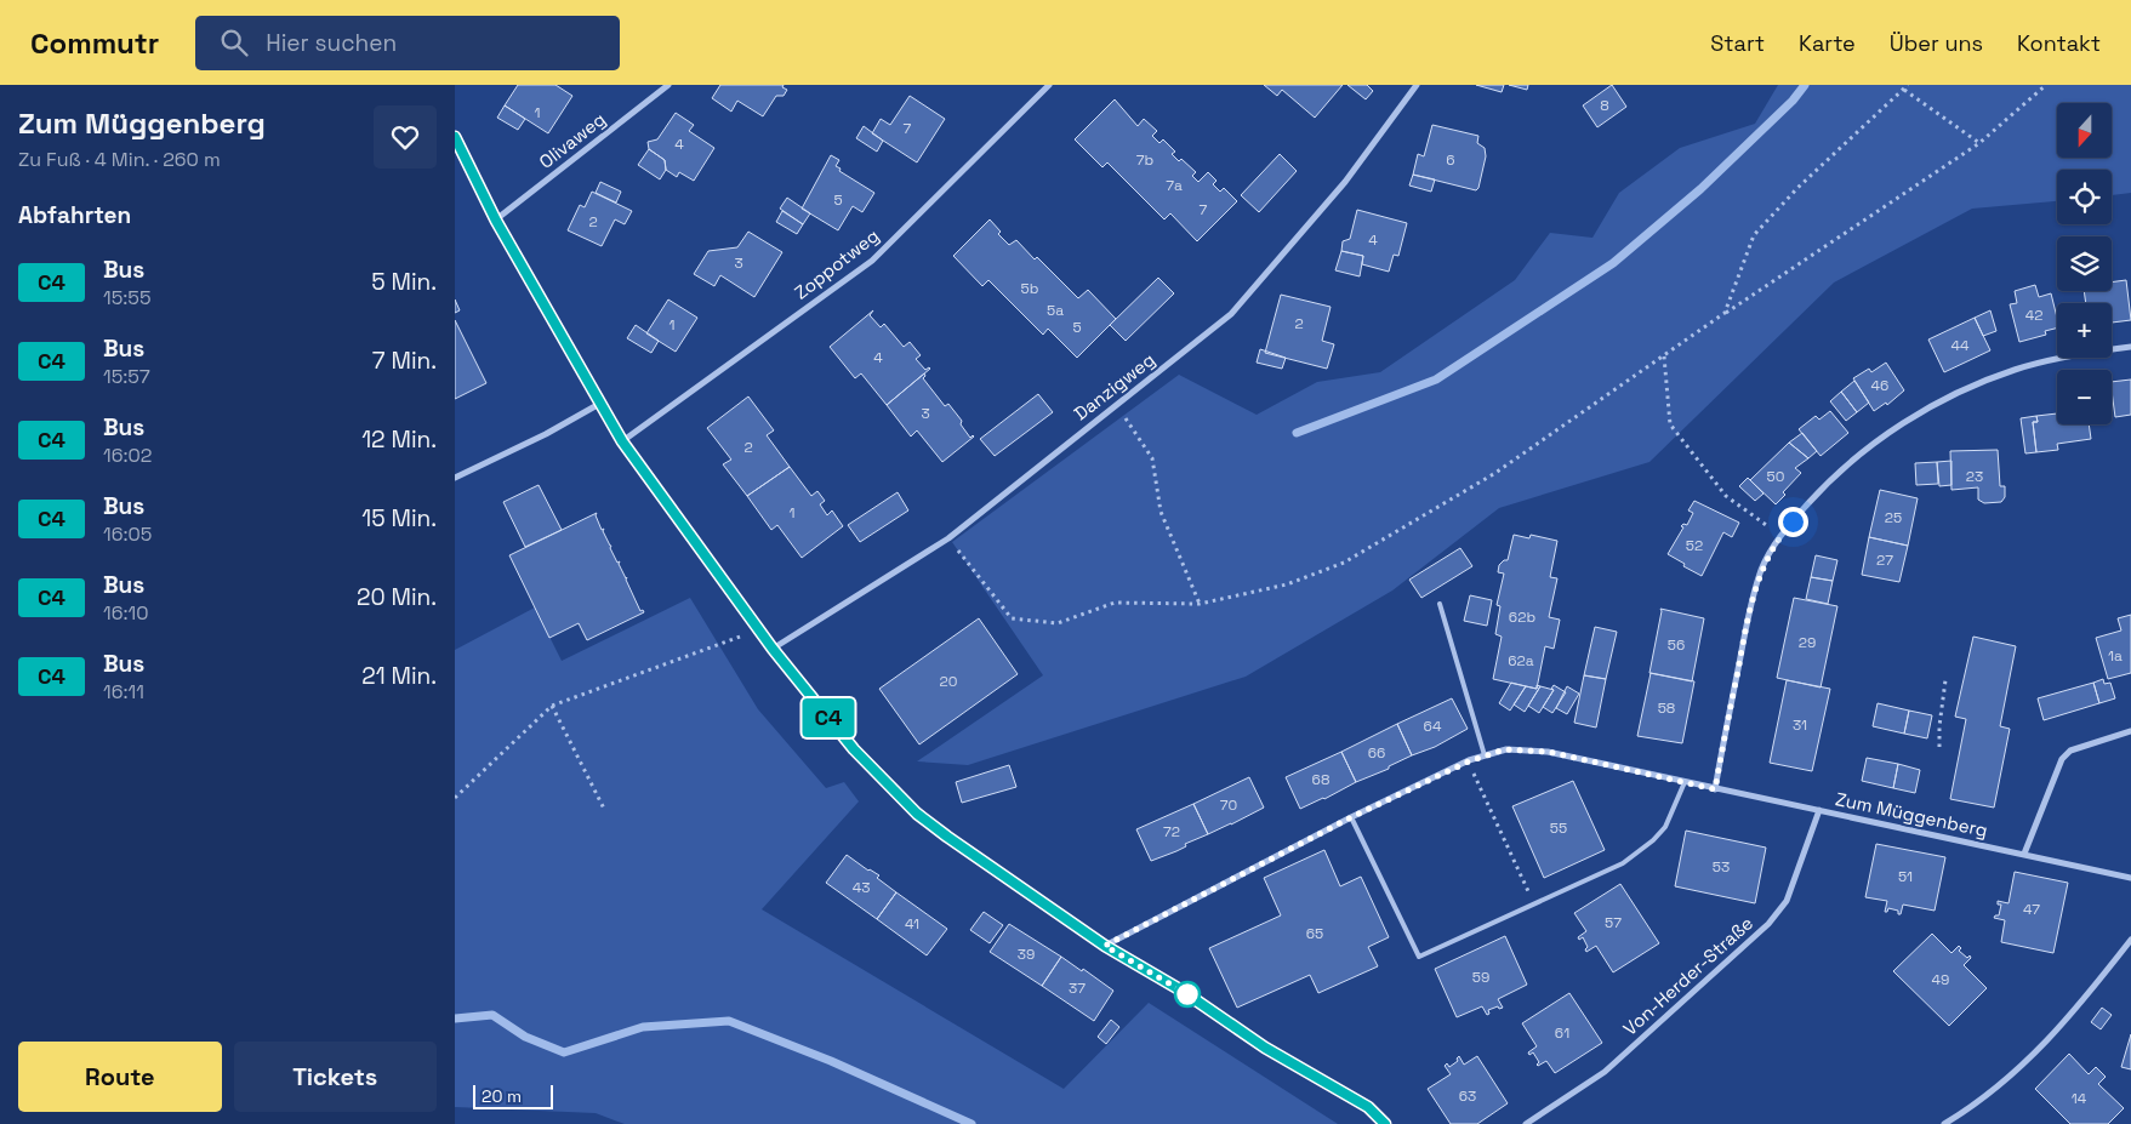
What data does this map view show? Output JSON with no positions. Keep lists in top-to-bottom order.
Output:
{
  "streets": {
    "street": [
      "Olivaweg",
      "Zoppotweg",
      "Danzigweg",
      "Zum Müggenberg",
      "Von-Herder-Straße"
    ]
  },
  "crossings": [
    ["Zum Müggenberg", "Von-Herder-Straße"]
  ],
  "lines": ["bus line C4"],
  "house_numbers": [
    "8",
    "1",
    "7",
    "4",
    "7b",
    "6",
    "7a",
    "5",
    "7",
    "2",
    "4",
    "3",
    "5b",
    "5a",
    "42",
    "2",
    "1",
    "5",
    "44",
    "4",
    "46",
    "3",
    "2",
    "50",
    "23",
    "1",
    "25",
    "52",
    "27",
    "62b",
    "29",
    "56",
    "1a",
    "62a",
    "20",
    "58",
    "31",
    "64",
    "66",
    "68",
    "70",
    "55",
    "72",
    "53",
    "51",
    "43",
    "47",
    "57",
    "41",
    "65",
    "39",
    "59",
    "49",
    "37",
    "61",
    "63",
    "14"
  ],
  "scale_bar": "20 m",
  "north": "bottom",
  "page": {
    "header": "Commutr",
    "search": "Hier suchen",
    "nav": [
      "Start",
      "Karte",
      "Über uns",
      "Kontakt"
    ],
    "heading": [
      ["Zum Müggenberg", "Zu Fuß · 4 Min. · 260 m"],
      "Abfahrten"
    ],
    "on_map": "C4",
    "map_buttons": ["+", "−"],
    "list": [
      {
        "mark": "C4",
        "name": "Bus",
        "note": "15:55",
        "value": "5 Min."
      },
      {
        "mark": "C4",
        "name": "Bus",
        "note": "15:57",
        "value": "7 Min."
      },
      {
        "mark": "C4",
        "name": "Bus",
        "note": "16:02",
        "value": "12 Min."
      },
      {
        "mark": "C4",
        "name": "Bus",
        "note": "16:05",
        "value": "15 Min."
      },
      {
        "mark": "C4",
        "name": "Bus",
        "note": "16:10",
        "value": "20 Min."
      },
      {
        "mark": "C4",
        "name": "Bus",
        "note": "16:11",
        "value": "21 Min."
      }
    ],
    "buttons": ["Route", "Tickets"],
    "scale": "20 m"
  }
}
